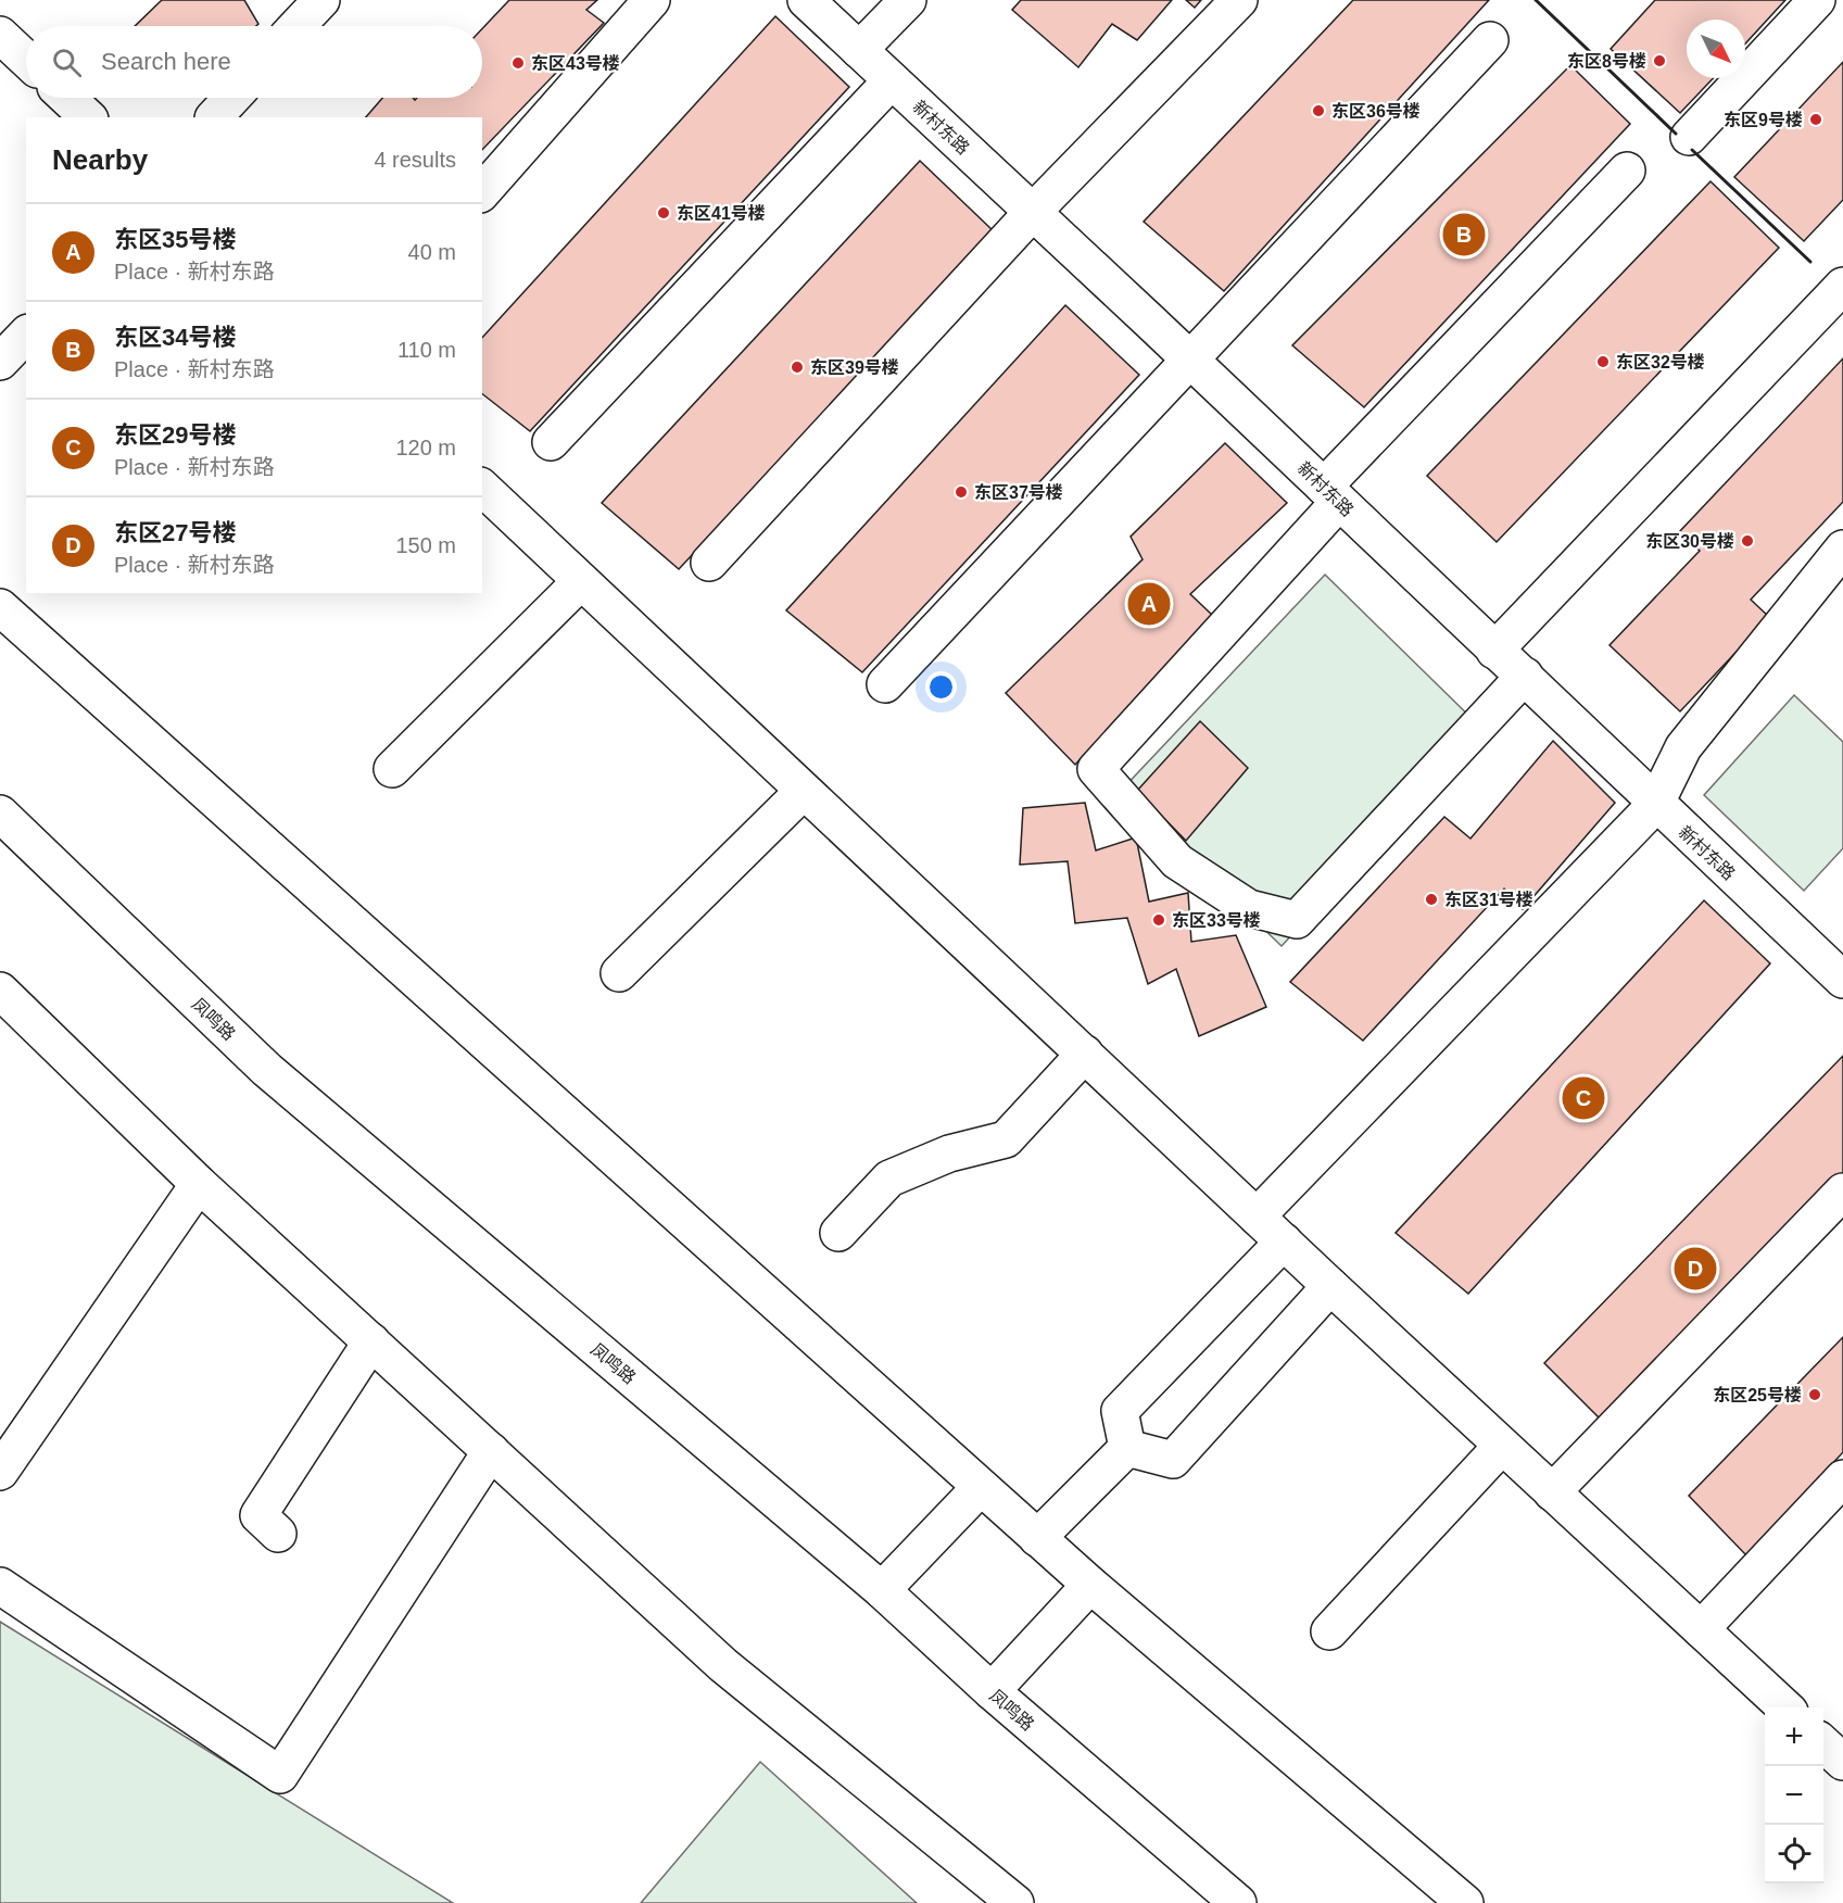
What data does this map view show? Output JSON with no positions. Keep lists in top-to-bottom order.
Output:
{
  "streets": {
    "street": ["新村东路", "凤鸣路"]
  },
  "places": [
    "东区8号楼",
    "东区43号楼",
    "东区36号楼",
    "东区9号楼",
    "东区41号楼",
    "东区32号楼",
    "东区39号楼",
    "东区37号楼",
    "东区30号楼",
    "东区31号楼",
    "东区33号楼",
    "东区25号楼"
  ],
  "north": "bottom right",
  "page": {
    "search": "Search here",
    "heading": ["Nearby", "4 results"],
    "list": [
      {
        "mark": "A",
        "name": "东区35号楼",
        "note": "Place · 新村东路",
        "value": "40 m"
      },
      {
        "mark": "B",
        "name": "东区34号楼",
        "note": "Place · 新村东路",
        "value": "110 m"
      },
      {
        "mark": "C",
        "name": "东区29号楼",
        "note": "Place · 新村东路",
        "value": "120 m"
      },
      {
        "mark": "D",
        "name": "东区27号楼",
        "note": "Place · 新村东路",
        "value": "150 m"
      }
    ],
    "pins": [
      "B",
      "A",
      "C",
      "D"
    ],
    "map_buttons": ["+", "−"]
  }
}
